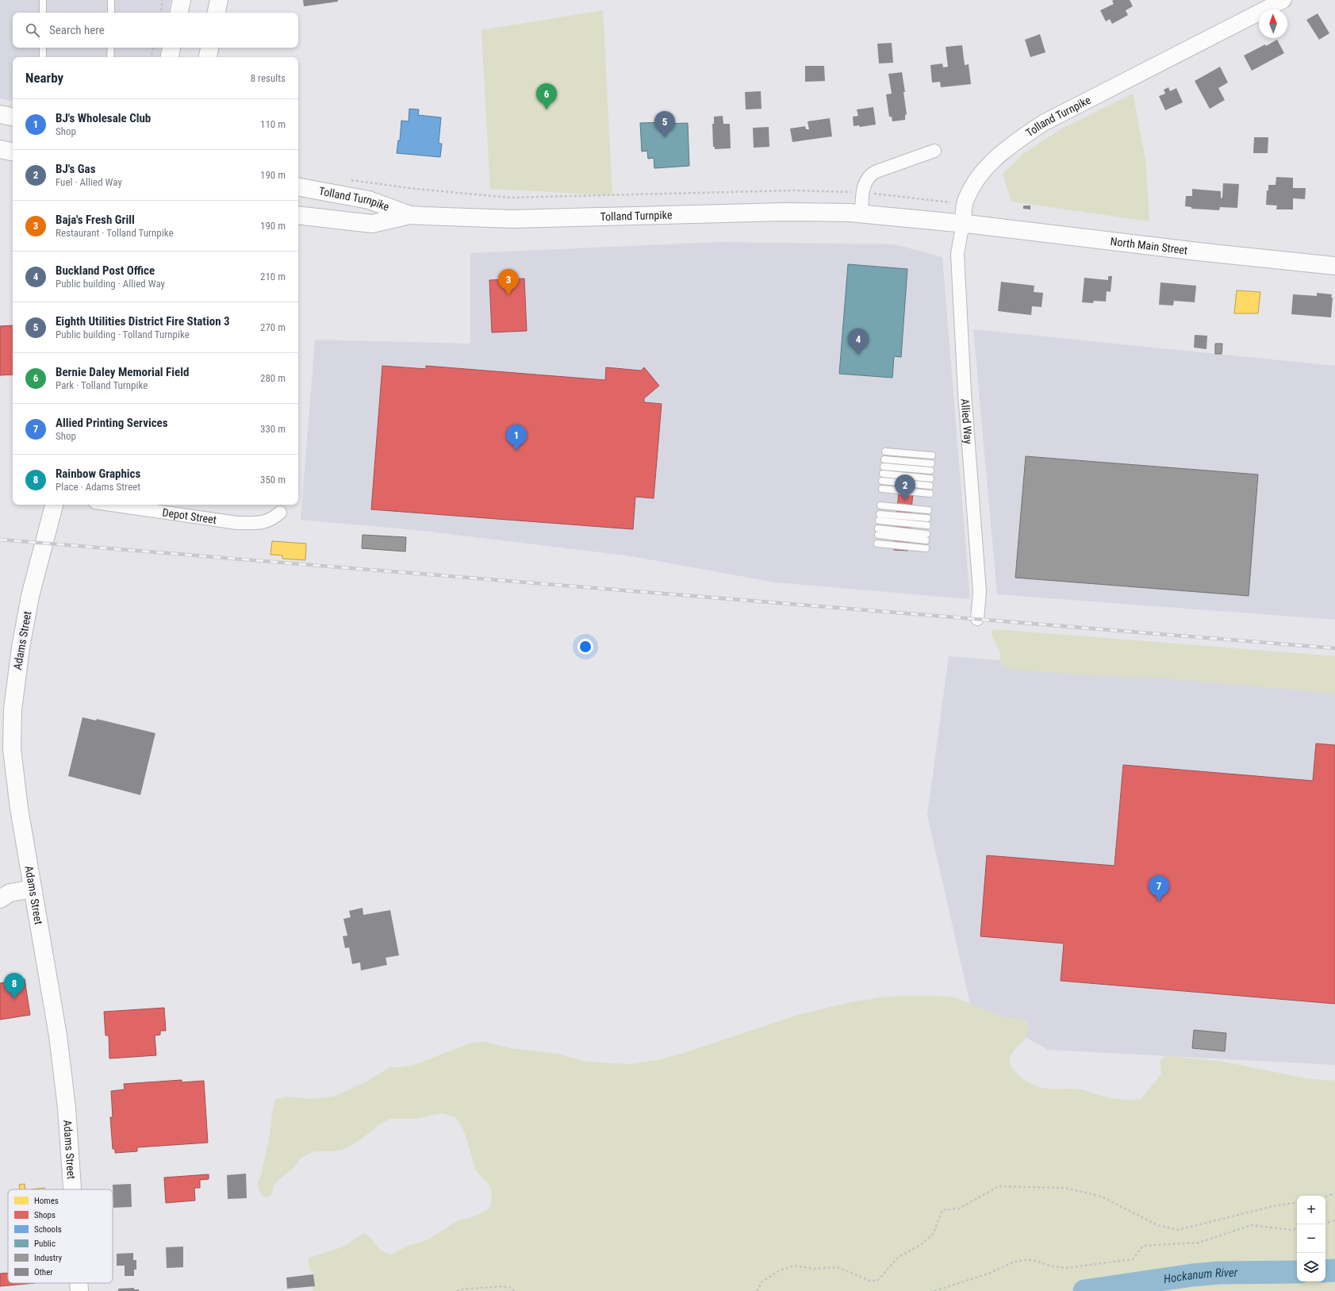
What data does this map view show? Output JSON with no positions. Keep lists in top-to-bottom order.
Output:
{
  "streets": {
    "main road": ["Tolland Turnpike", "North Main Street", "Adams Street"],
    "street": ["Allied Way", "Depot Street"]
  },
  "crossings": [
    ["Tolland Turnpike", "North Main Street"],
    ["Tolland Turnpike", "Allied Way"],
    ["North Main Street", "Allied Way"]
  ],
  "water": ["Hockanum River"],
  "legend": [
    "Homes",
    "Shops",
    "Schools",
    "Public",
    "Industry",
    "Other"
  ],
  "north": "top",
  "page": {
    "search": "Search here",
    "heading": ["Nearby", "8 results"],
    "pins": [
      "6",
      "5",
      "3",
      "4",
      "1",
      "2",
      "7",
      "8"
    ],
    "list": [
      {
        "mark": "1",
        "name": "BJ's Wholesale Club",
        "note": "Shop",
        "value": "110 m"
      },
      {
        "mark": "2",
        "name": "BJ's Gas",
        "note": "Fuel · Allied Way",
        "value": "190 m"
      },
      {
        "mark": "3",
        "name": "Baja's Fresh Grill",
        "note": "Restaurant · Tolland Turnpike",
        "value": "190 m"
      },
      {
        "mark": "4",
        "name": "Buckland Post Office",
        "note": "Public building · Allied Way",
        "value": "210 m"
      },
      {
        "mark": "5",
        "name": "Eighth Utilities District Fire Station 3",
        "note": "Public building · Tolland Turnpike",
        "value": "270 m"
      },
      {
        "mark": "6",
        "name": "Bernie Daley Memorial Field",
        "note": "Park · Tolland Turnpike",
        "value": "280 m"
      },
      {
        "mark": "7",
        "name": "Allied Printing Services",
        "note": "Shop",
        "value": "330 m"
      },
      {
        "mark": "8",
        "name": "Rainbow Graphics",
        "note": "Place · Adams Street",
        "value": "350 m"
      }
    ],
    "map_buttons": ["+", "−"]
  }
}
